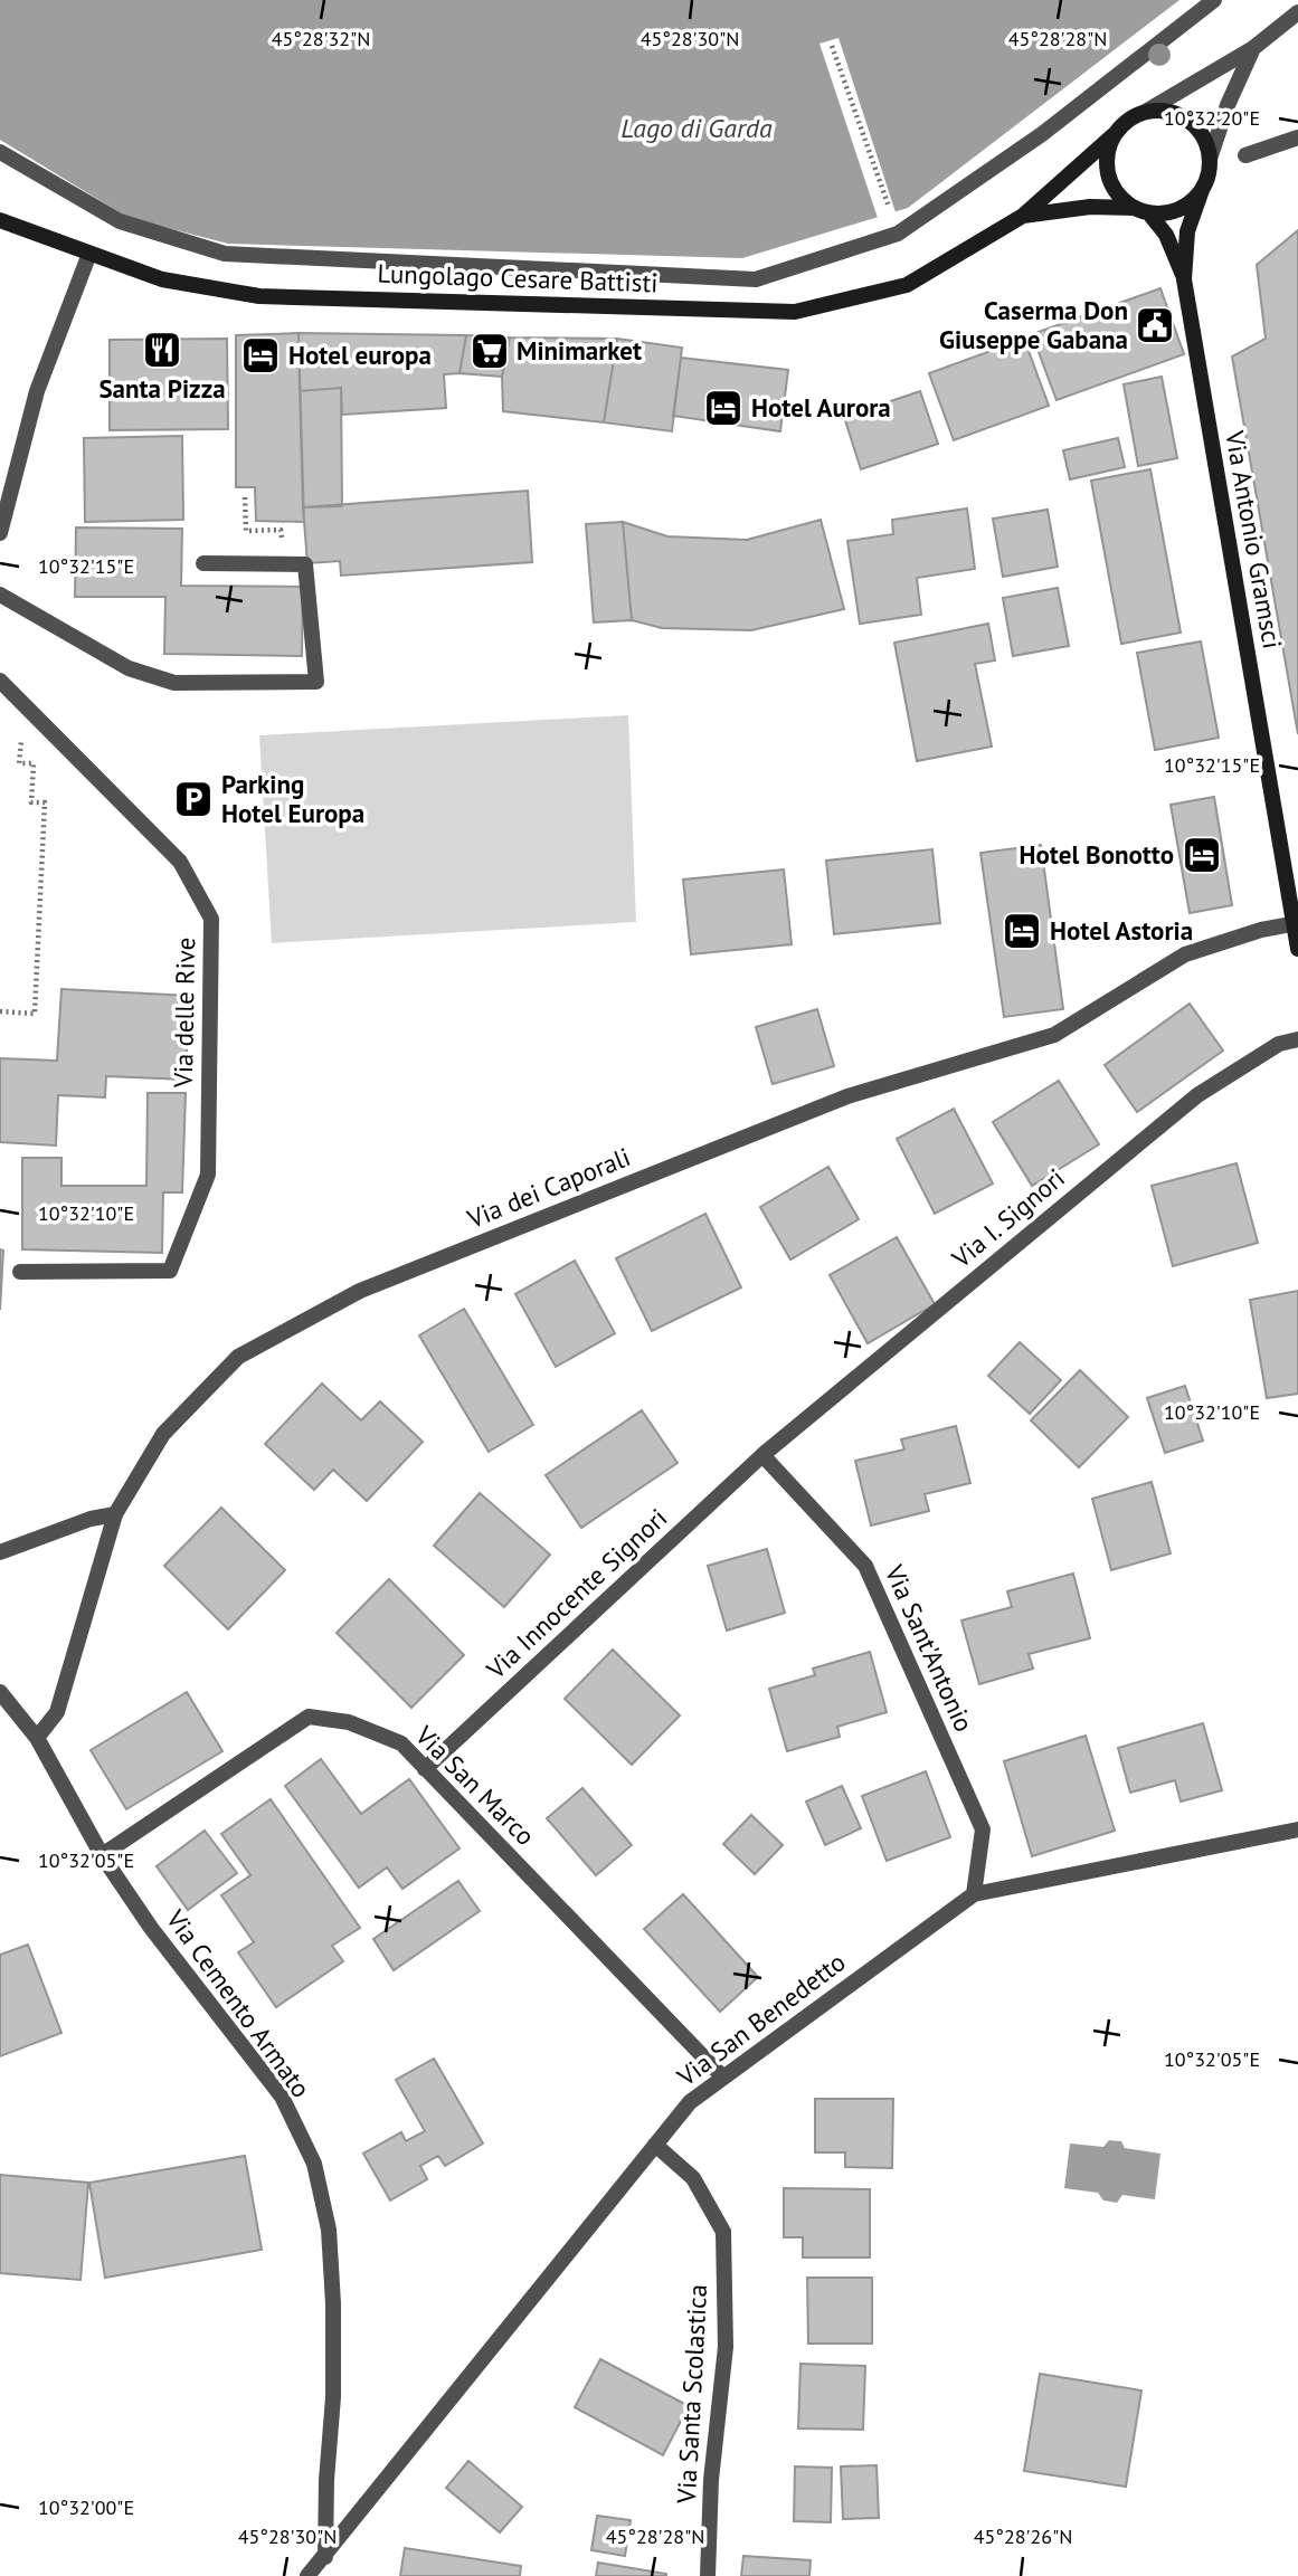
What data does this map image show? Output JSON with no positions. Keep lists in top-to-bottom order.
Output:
{
  "streets": {
    "street": [
      "Lungolago Cesare Battisti",
      "Via Antonio Gramsci",
      "Via delle Rive",
      "Via dei Caporali",
      "Via I. Signori",
      "Via Innocente Signori",
      "Via Sant'Antonio",
      "Via San Marco",
      "Via Cemento Armato",
      "Via San Benedetto",
      "Via Santa Scolastica"
    ]
  },
  "crossings": [
    ["Lungolago Cesare Battisti", "Via Antonio Gramsci"],
    ["Via Antonio Gramsci", "Via dei Caporali"],
    ["Via dei Caporali", "Via Cemento Armato"],
    ["Via I. Signori", "Via Innocente Signori"],
    ["Via I. Signori", "Via Sant'Antonio"],
    ["Via Innocente Signori", "Via Sant'Antonio"],
    ["Via Innocente Signori", "Via San Marco"],
    ["Via Sant'Antonio", "Via San Benedetto"],
    ["Via San Marco", "Via Cemento Armato"],
    ["Via San Marco", "Via San Benedetto"],
    ["Via Cemento Armato", "Via San Benedetto"],
    ["Via San Benedetto", "Via Santa Scolastica"]
  ],
  "water": ["Lago di Garda"],
  "places": {
    "public building": ["Caserma Don Giuseppe Gabana"],
    "restaurant": ["Santa Pizza"],
    "supermarket": ["Minimarket"],
    "hotel": [
      "Hotel europa",
      "Hotel Aurora",
      "Hotel Bonotto",
      "Hotel Astoria"
    ],
    "parking": ["Parking Hotel Europa"]
  },
  "coordinates": [
    "45°28'30\"N",
    "45°28'28\"N",
    "45°28'32\"N",
    "10°32'20\"E",
    "10°32'15\"E",
    "10°32'10\"E",
    "10°32'05\"E",
    "10°32'00\"E",
    "45°28'26\"N"
  ]
}
